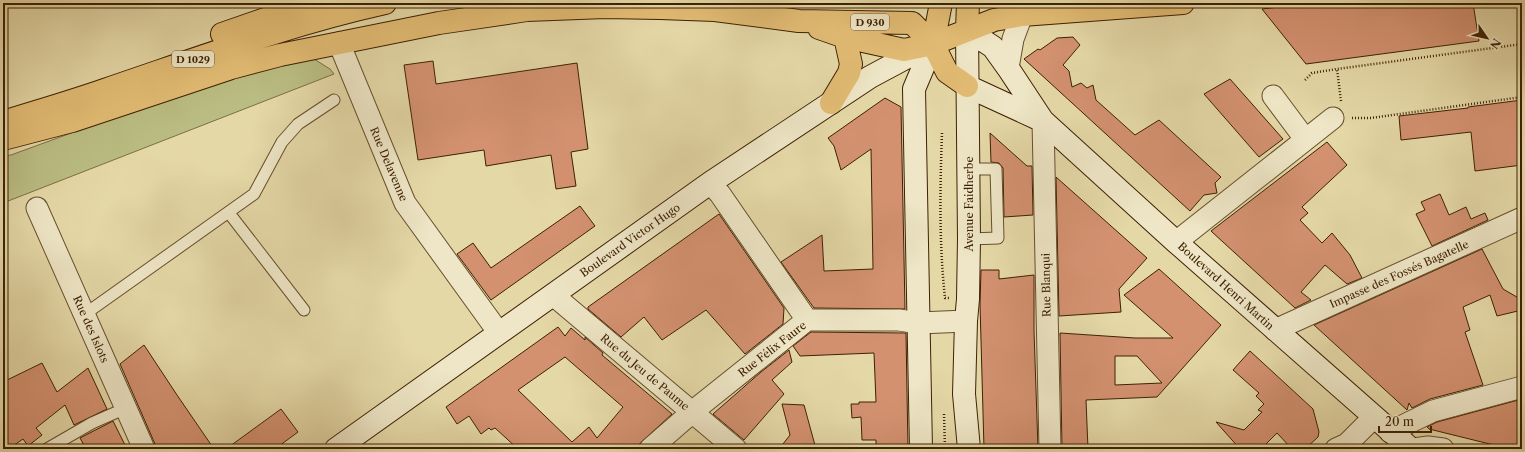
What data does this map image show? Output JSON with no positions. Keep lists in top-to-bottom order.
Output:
{
  "streets": {
    "main road": [
      "D 930",
      "D 1029",
      "Avenue Faidherbe",
      "Boulevard Victor Hugo",
      "Boulevard Henri Martin"
    ],
    "street": [
      "Rue Delavenne",
      "Impasse des Fossés Bagatelle",
      "Rue Blanqui",
      "Rue des Islots",
      "Rue Félix Faure",
      "Rue du Jeu de Paume"
    ]
  },
  "crossings": [
    ["D 930", "Boulevard Victor Hugo"],
    ["Rue Delavenne", "Boulevard Victor Hugo"],
    ["Avenue Faidherbe", "Boulevard Henri Martin"],
    ["Boulevard Victor Hugo", "Rue du Jeu de Paume"],
    ["Impasse des Fossés Bagatelle", "Boulevard Henri Martin"],
    ["Rue Blanqui", "Boulevard Henri Martin"],
    ["Rue Félix Faure", "Rue du Jeu de Paume"]
  ],
  "scale_bar": "20 m",
  "north": "bottom right"
}
